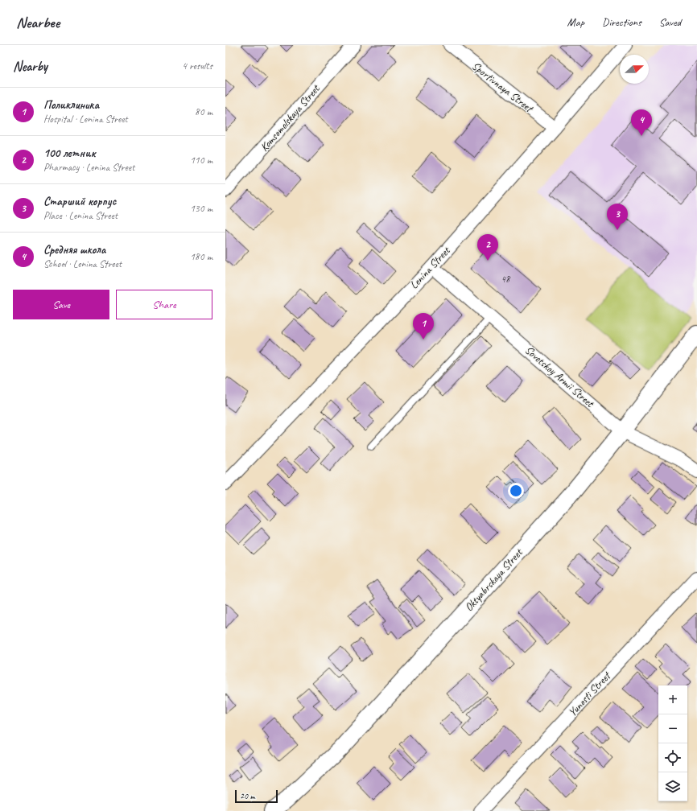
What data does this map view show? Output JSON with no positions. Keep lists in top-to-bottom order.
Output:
{
  "streets": {
    "street": [
      "Sportivnaya Street",
      "Komsomolskaya Street",
      "Lenina Street",
      "Sovetskoy Armii Street",
      "Oktyabrskaya Street",
      "Yunosti Street"
    ]
  },
  "crossings": [
    ["Sportivnaya Street", "Lenina Street"],
    ["Lenina Street", "Sovetskoy Armii Street"],
    ["Sovetskoy Armii Street", "Oktyabrskaya Street"]
  ],
  "house_numbers": ["48"],
  "scale_bar": "20 m",
  "north": "right",
  "page": {
    "header": "Nearbee",
    "nav": ["Map", "Directions", "Saved"],
    "heading": ["Nearby", "4 results"],
    "list": [
      {
        "mark": "1",
        "name": "Поликлиника",
        "note": "Hospital · Lenina Street",
        "value": "80 m"
      },
      {
        "mark": "2",
        "name": "100 летник",
        "note": "Pharmacy · Lenina Street",
        "value": "110 m"
      },
      {
        "mark": "3",
        "name": "Старший корпус",
        "note": "Place · Lenina Street",
        "value": "130 m"
      },
      {
        "mark": "4",
        "name": "Средняя школа",
        "note": "School · Lenina Street",
        "value": "180 m"
      }
    ],
    "pins": [
      "4",
      "3",
      "2",
      "1"
    ],
    "buttons": ["Save", "Share"],
    "map_buttons": ["+", "−"],
    "scale": "20 m"
  }
}
